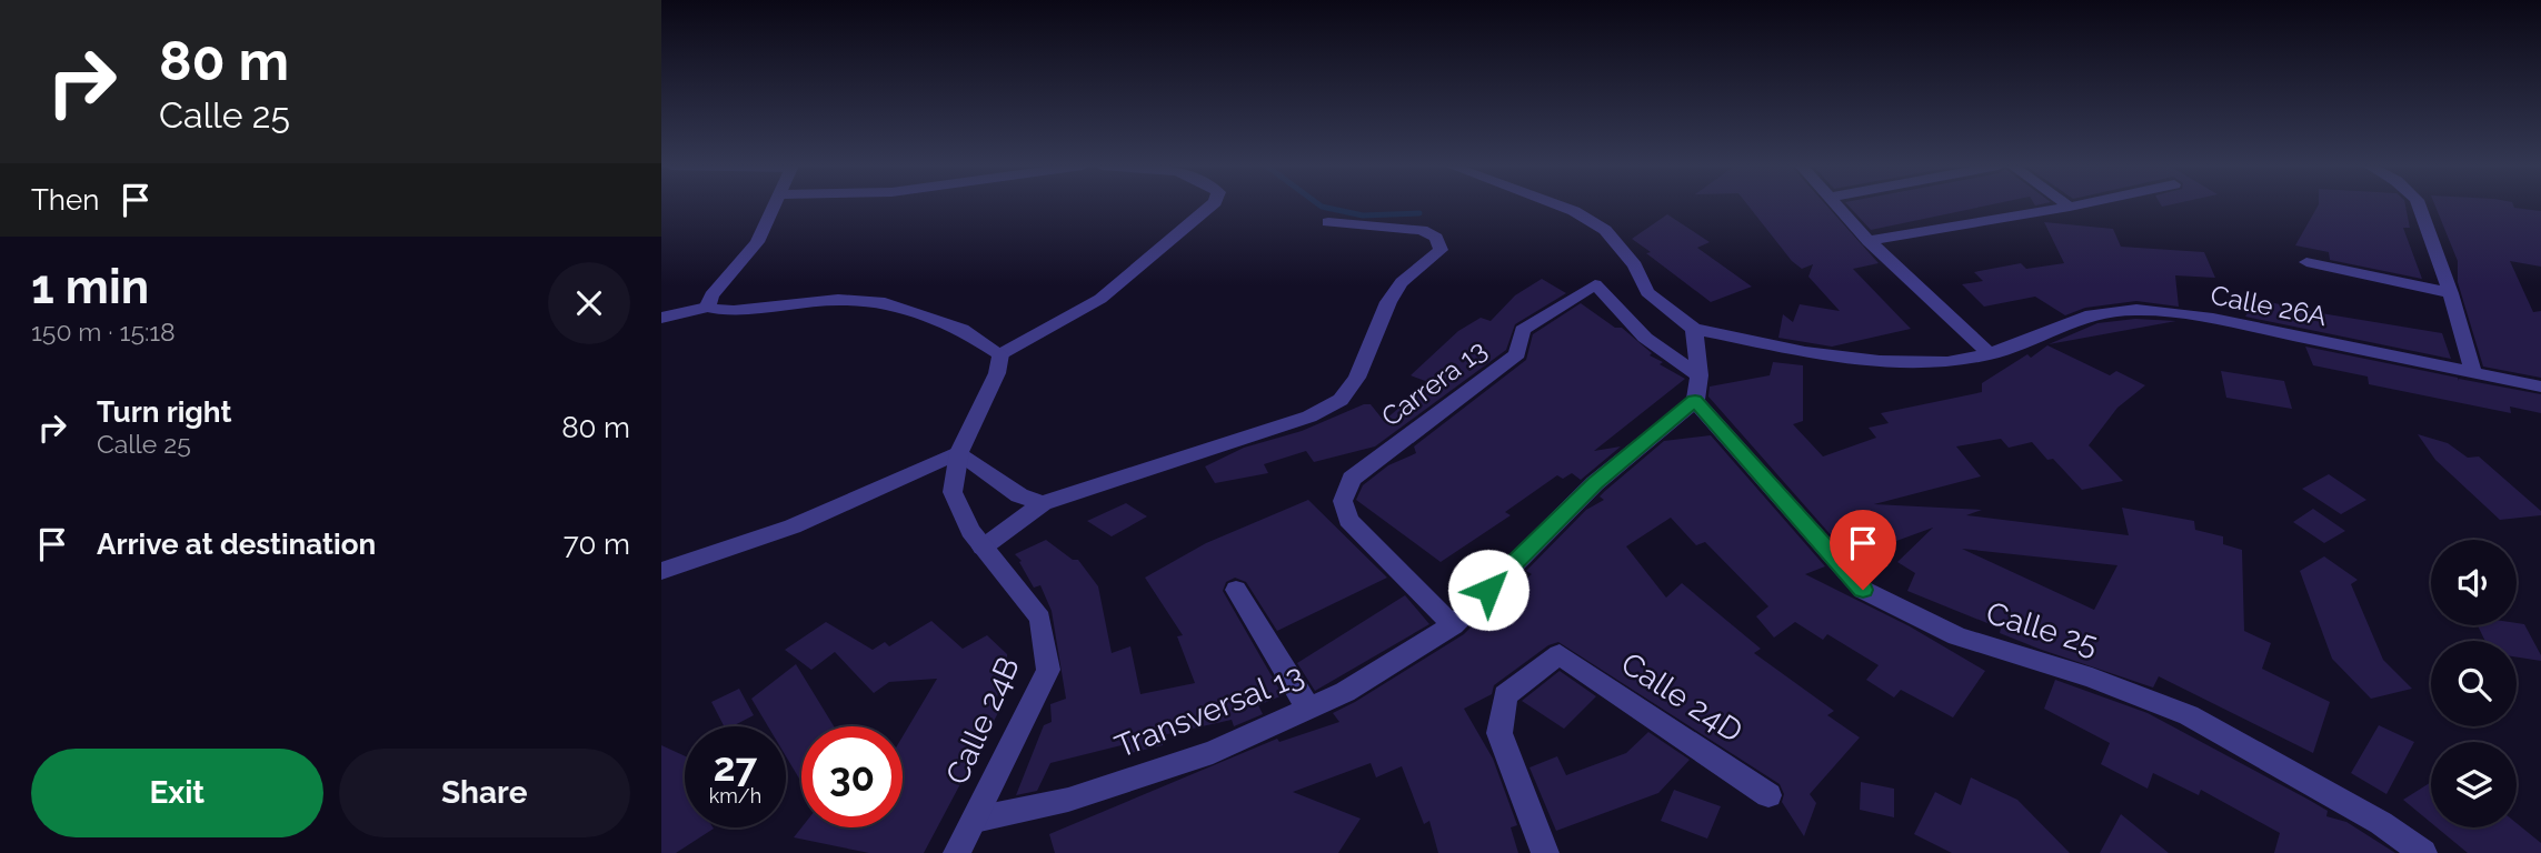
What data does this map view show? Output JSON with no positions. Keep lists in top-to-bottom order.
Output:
{
  "streets": {
    "street": [
      "Calle 26A",
      "Carrera 13",
      "Calle 25",
      "Calle 24D",
      "Transversal 13",
      "Calle 24B"
    ]
  },
  "crossings": [
    ["Carrera 13", "Transversal 13"],
    ["Calle 25", "Transversal 13"],
    ["Transversal 13", "Calle 24B"]
  ],
  "page": {
    "turn": ["80 m", "Calle 25"],
    "then": "Then",
    "heading": ["1 min", "150 m · 15:18"],
    "list": [
      {
        "name": "Turn right",
        "note": "Calle 25",
        "value": "80 m"
      },
      {
        "name": "Arrive at destination",
        "value": "70 m"
      }
    ],
    "speed": "27 km/h",
    "limit": "30",
    "buttons": ["Exit", "Share"]
  }
}
